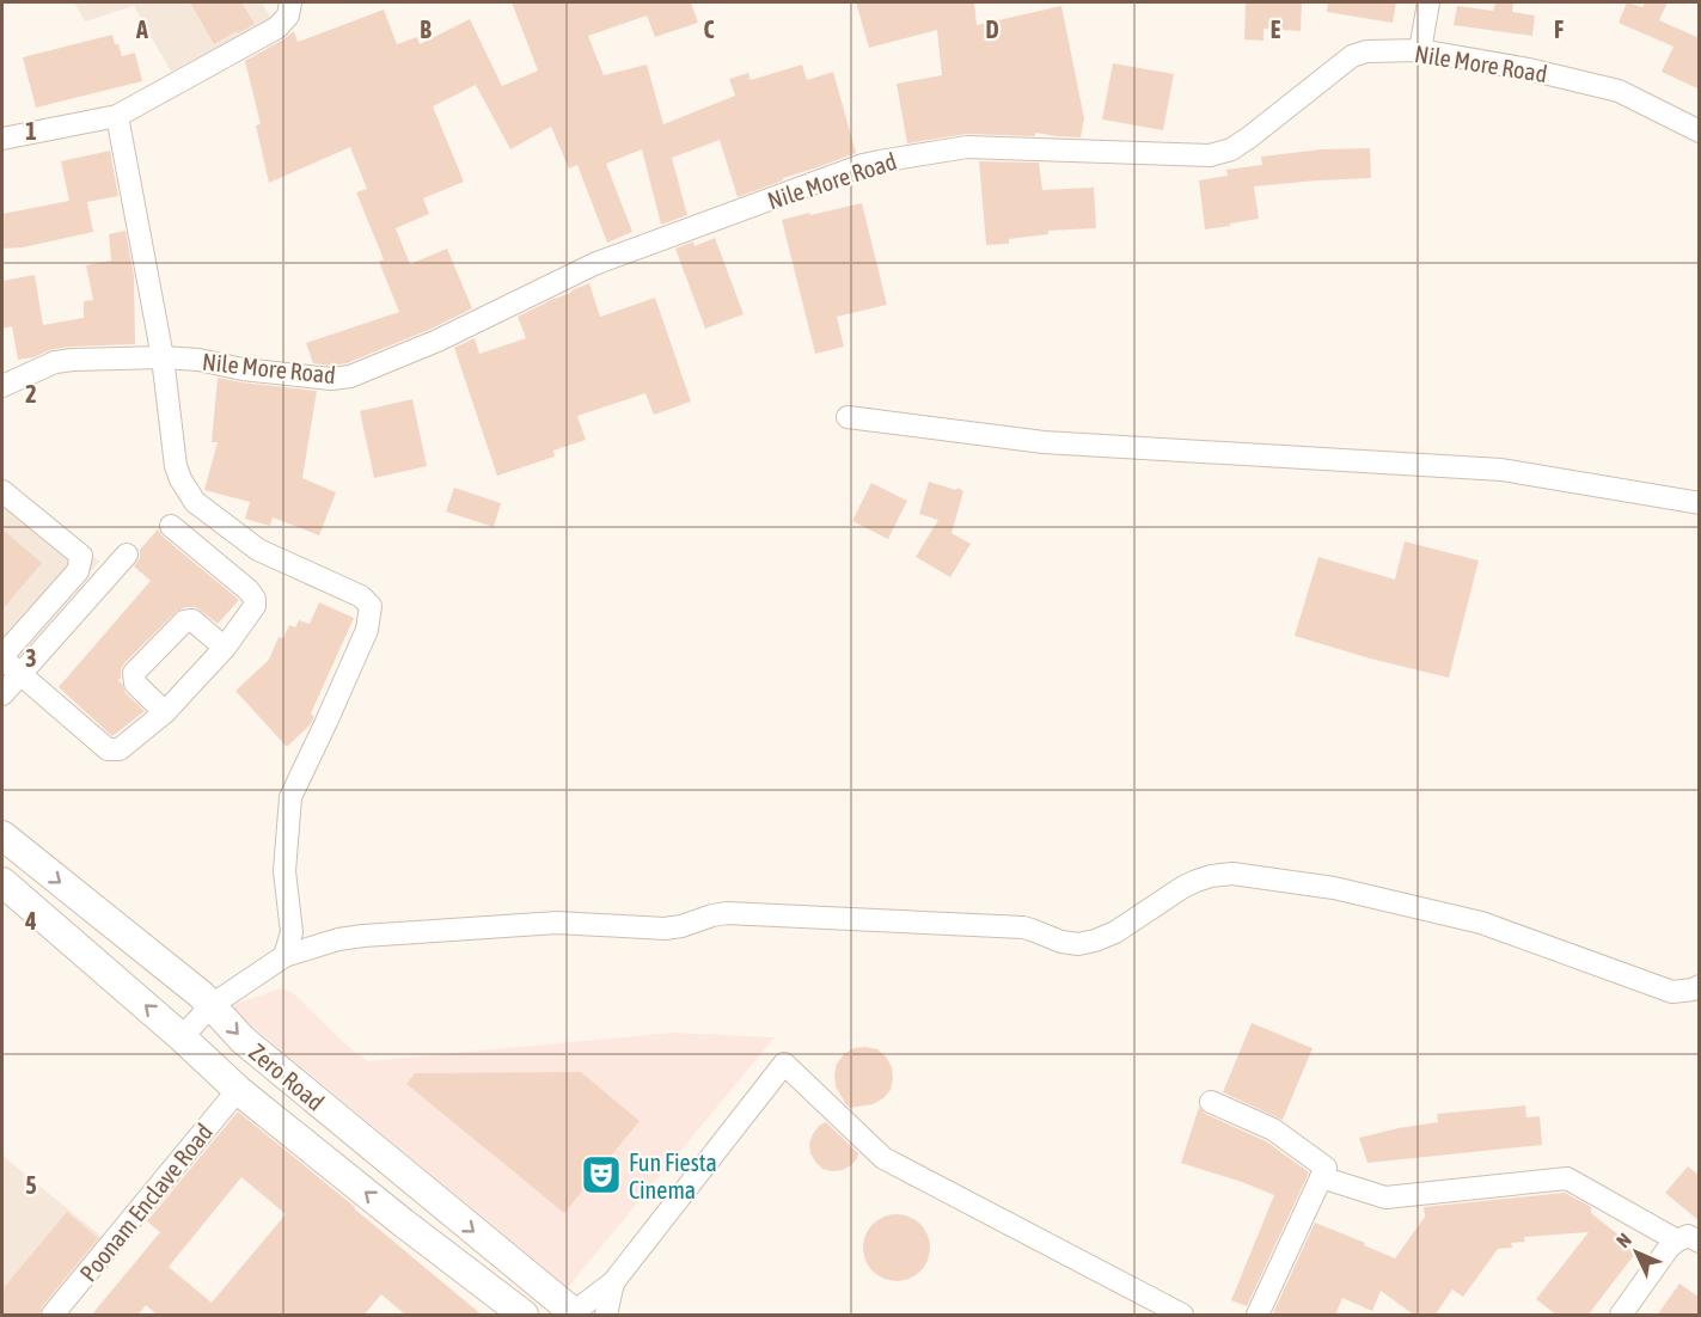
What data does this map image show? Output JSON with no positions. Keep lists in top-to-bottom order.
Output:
{
  "streets": {
    "street": ["Nile More Road", "Zero Road", "Poonam Enclave Road"]
  },
  "crossings": [
    ["Zero Road", "Poonam Enclave Road"]
  ],
  "places": {
    "theatre": ["Fun Fiesta Cinema"]
  },
  "north": "top left",
  "grid": {
    "columns": [
      "A",
      "B",
      "C",
      "D",
      "E",
      "F"
    ],
    "rows": [
      "1",
      "2",
      "3",
      "4",
      "5"
    ]
  }
}
